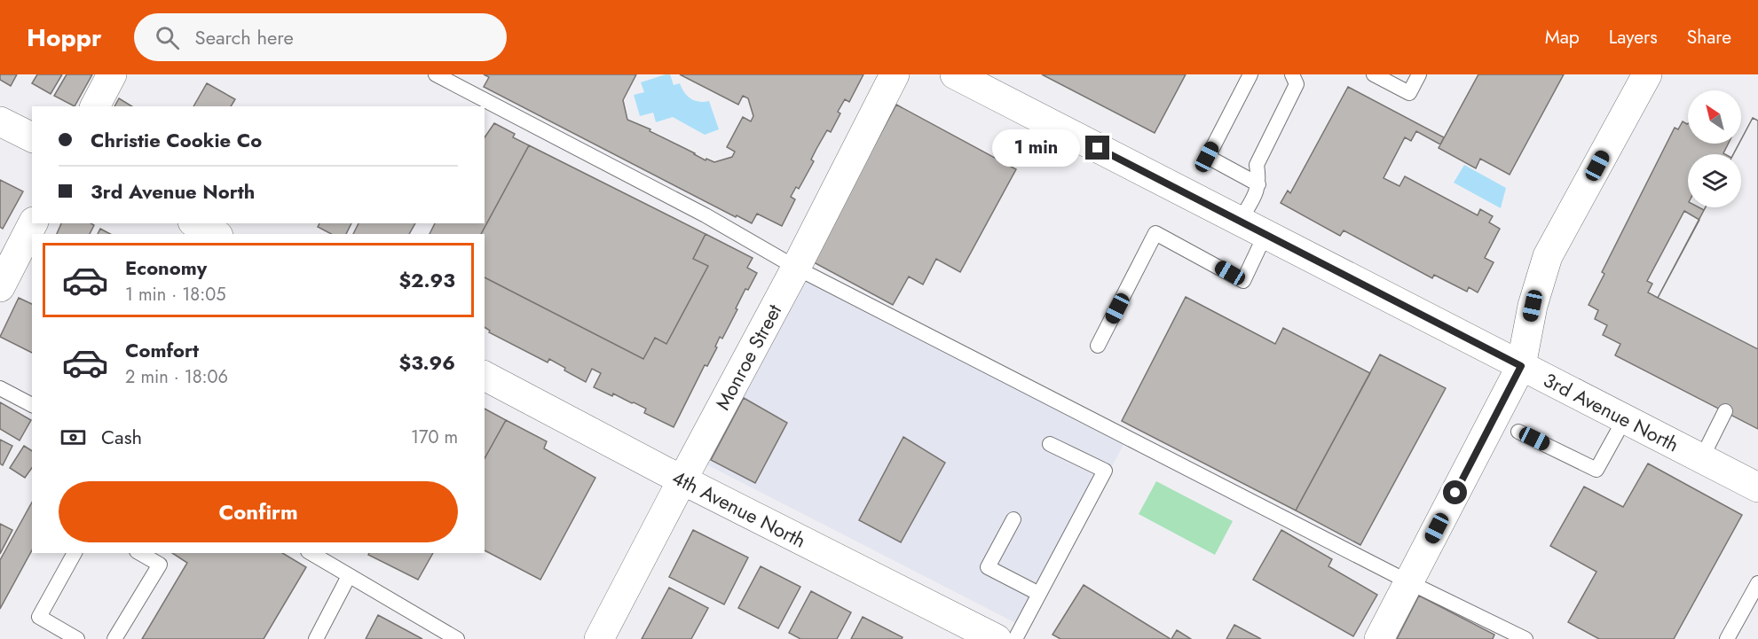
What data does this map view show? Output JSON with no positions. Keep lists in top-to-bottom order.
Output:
{
  "streets": {
    "street": ["Monroe Street", "3rd Avenue North", "4th Avenue North"]
  },
  "crossings": [
    ["Monroe Street", "4th Avenue North"]
  ],
  "north": "top left",
  "page": {
    "header": "Hoppr",
    "search": "Search here",
    "nav": ["Map", "Layers", "Share"],
    "banner": ["Christie Cookie Co", "3rd Avenue North"],
    "bubble": "1 min",
    "list": [
      {
        "name": "Economy",
        "note": "1 min · 18:05",
        "value": "$2.93"
      },
      {
        "name": "Comfort",
        "note": "2 min · 18:06",
        "value": "$3.96"
      }
    ],
    "pay": ["Cash", "170 m"],
    "buttons": "Confirm"
  }
}
